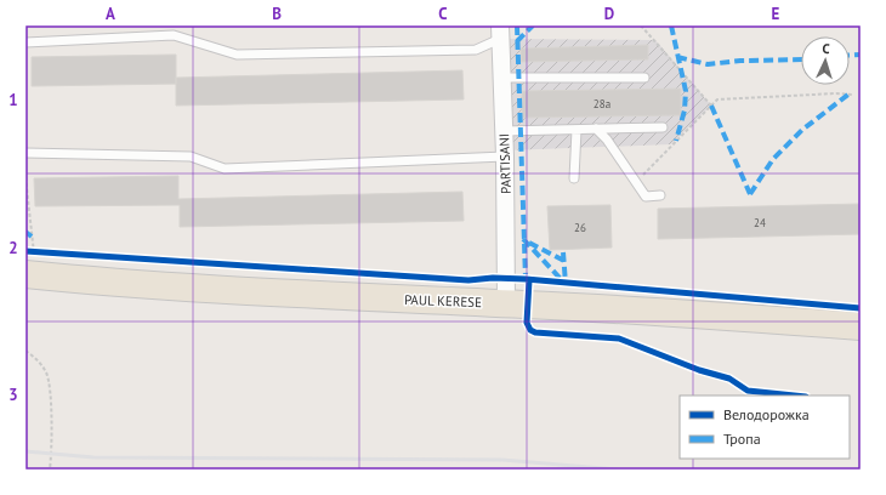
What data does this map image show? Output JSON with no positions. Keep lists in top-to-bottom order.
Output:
{
  "streets": {
    "highway": ["PAUL KERESE"],
    "street": ["PARTISANI"]
  },
  "crossings": [
    ["PARTISANI", "PAUL KERESE"]
  ],
  "house_numbers": ["28a", "24", "26"],
  "legend": ["Велодорожка", "Тропа"],
  "north": "top",
  "grid": {
    "columns": [
      "A",
      "B",
      "C",
      "D",
      "E"
    ],
    "rows": ["1", "2", "3"]
  }
}
